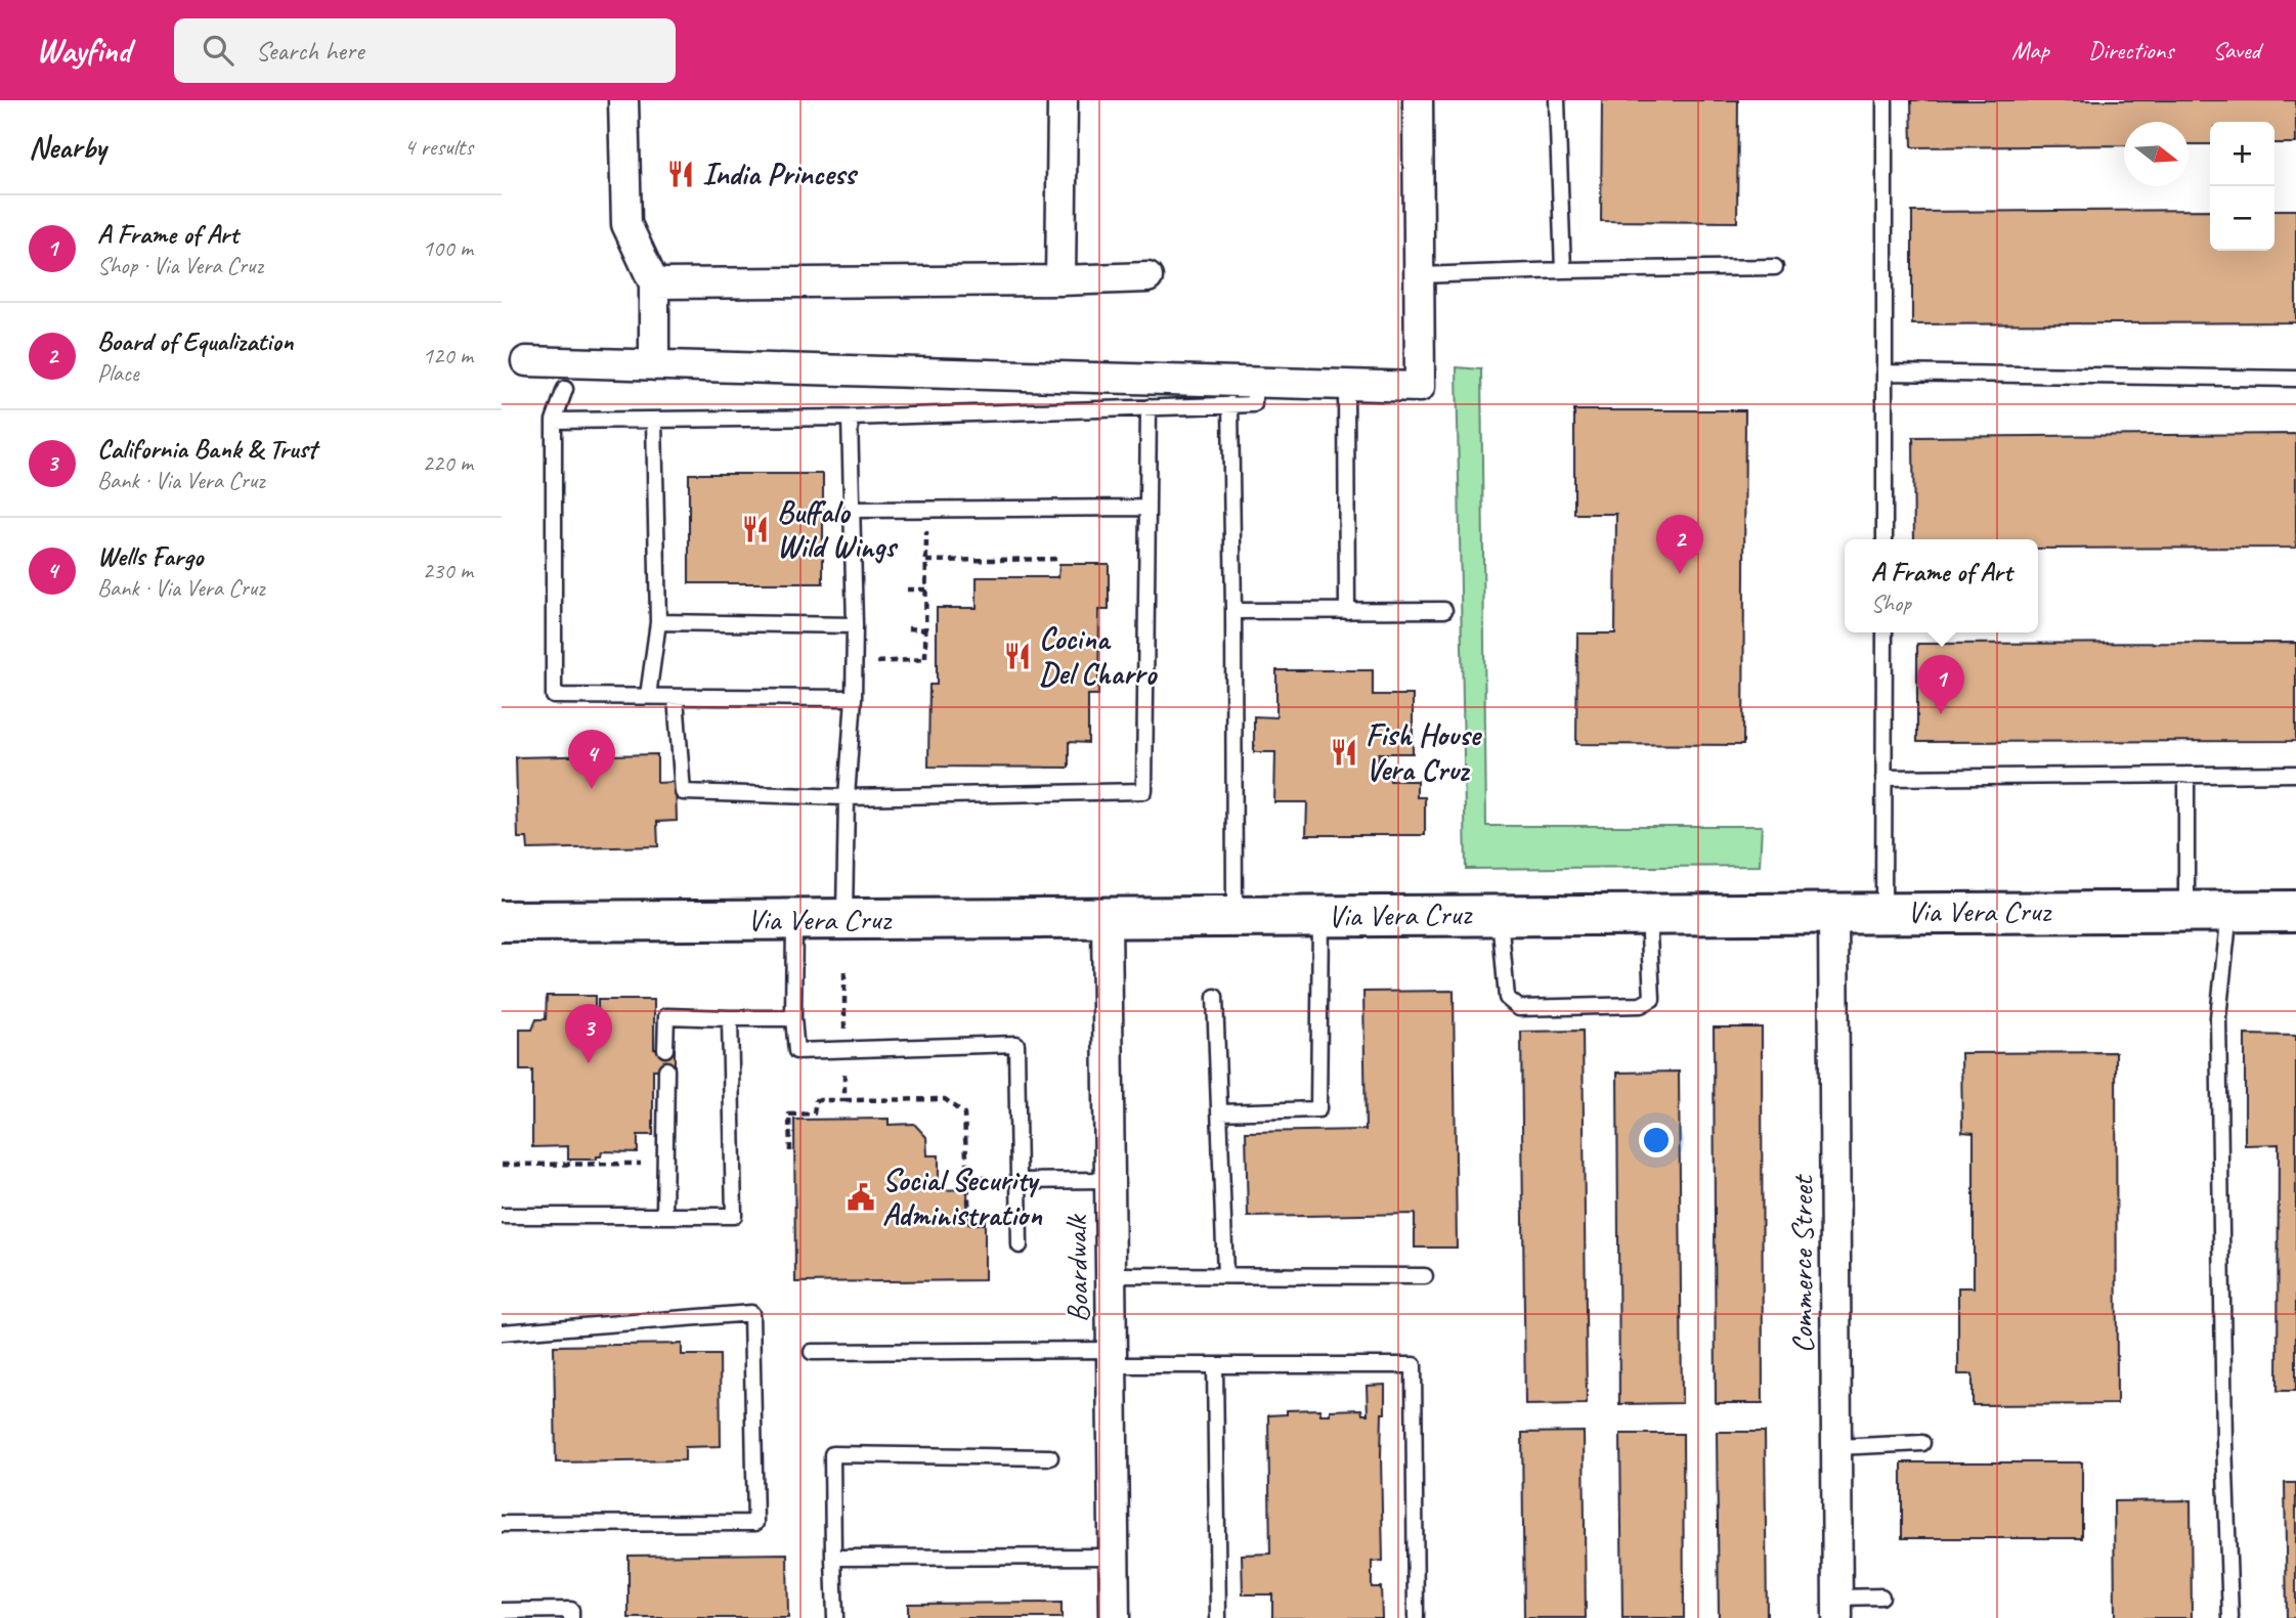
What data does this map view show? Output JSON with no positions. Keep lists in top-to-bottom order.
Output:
{
  "streets": {
    "main road": ["Via Vera Cruz"],
    "street": ["Commerce Street", "Boardwalk"]
  },
  "crossings": [
    ["Via Vera Cruz", "Commerce Street"],
    ["Via Vera Cruz", "Boardwalk"]
  ],
  "places": {
    "restaurant": [
      "India Princess",
      "Buffalo Wild Wings",
      "Cocina Del Charro",
      "Fish House Vera Cruz"
    ],
    "public building": ["Social Security Administration"]
  },
  "north": "right",
  "page": {
    "header": "Wayfind",
    "search": "Search here",
    "nav": ["Map", "Directions", "Saved"],
    "heading": ["Nearby", "4 results"],
    "map_buttons": ["+", "−"],
    "list": [
      {
        "mark": "1",
        "name": "A Frame of Art",
        "note": "Shop · Via Vera Cruz",
        "value": "100 m"
      },
      {
        "mark": "2",
        "name": "Board of Equalization",
        "note": "Place",
        "value": "120 m"
      },
      {
        "mark": "3",
        "name": "California Bank & Trust",
        "note": "Bank · Via Vera Cruz",
        "value": "220 m"
      },
      {
        "mark": "4",
        "name": "Wells Fargo",
        "note": "Bank · Via Vera Cruz",
        "value": "230 m"
      }
    ],
    "pins": [
      "2",
      "1",
      "4",
      "3"
    ],
    "popup": ["A Frame of Art", "Shop"]
  }
}
